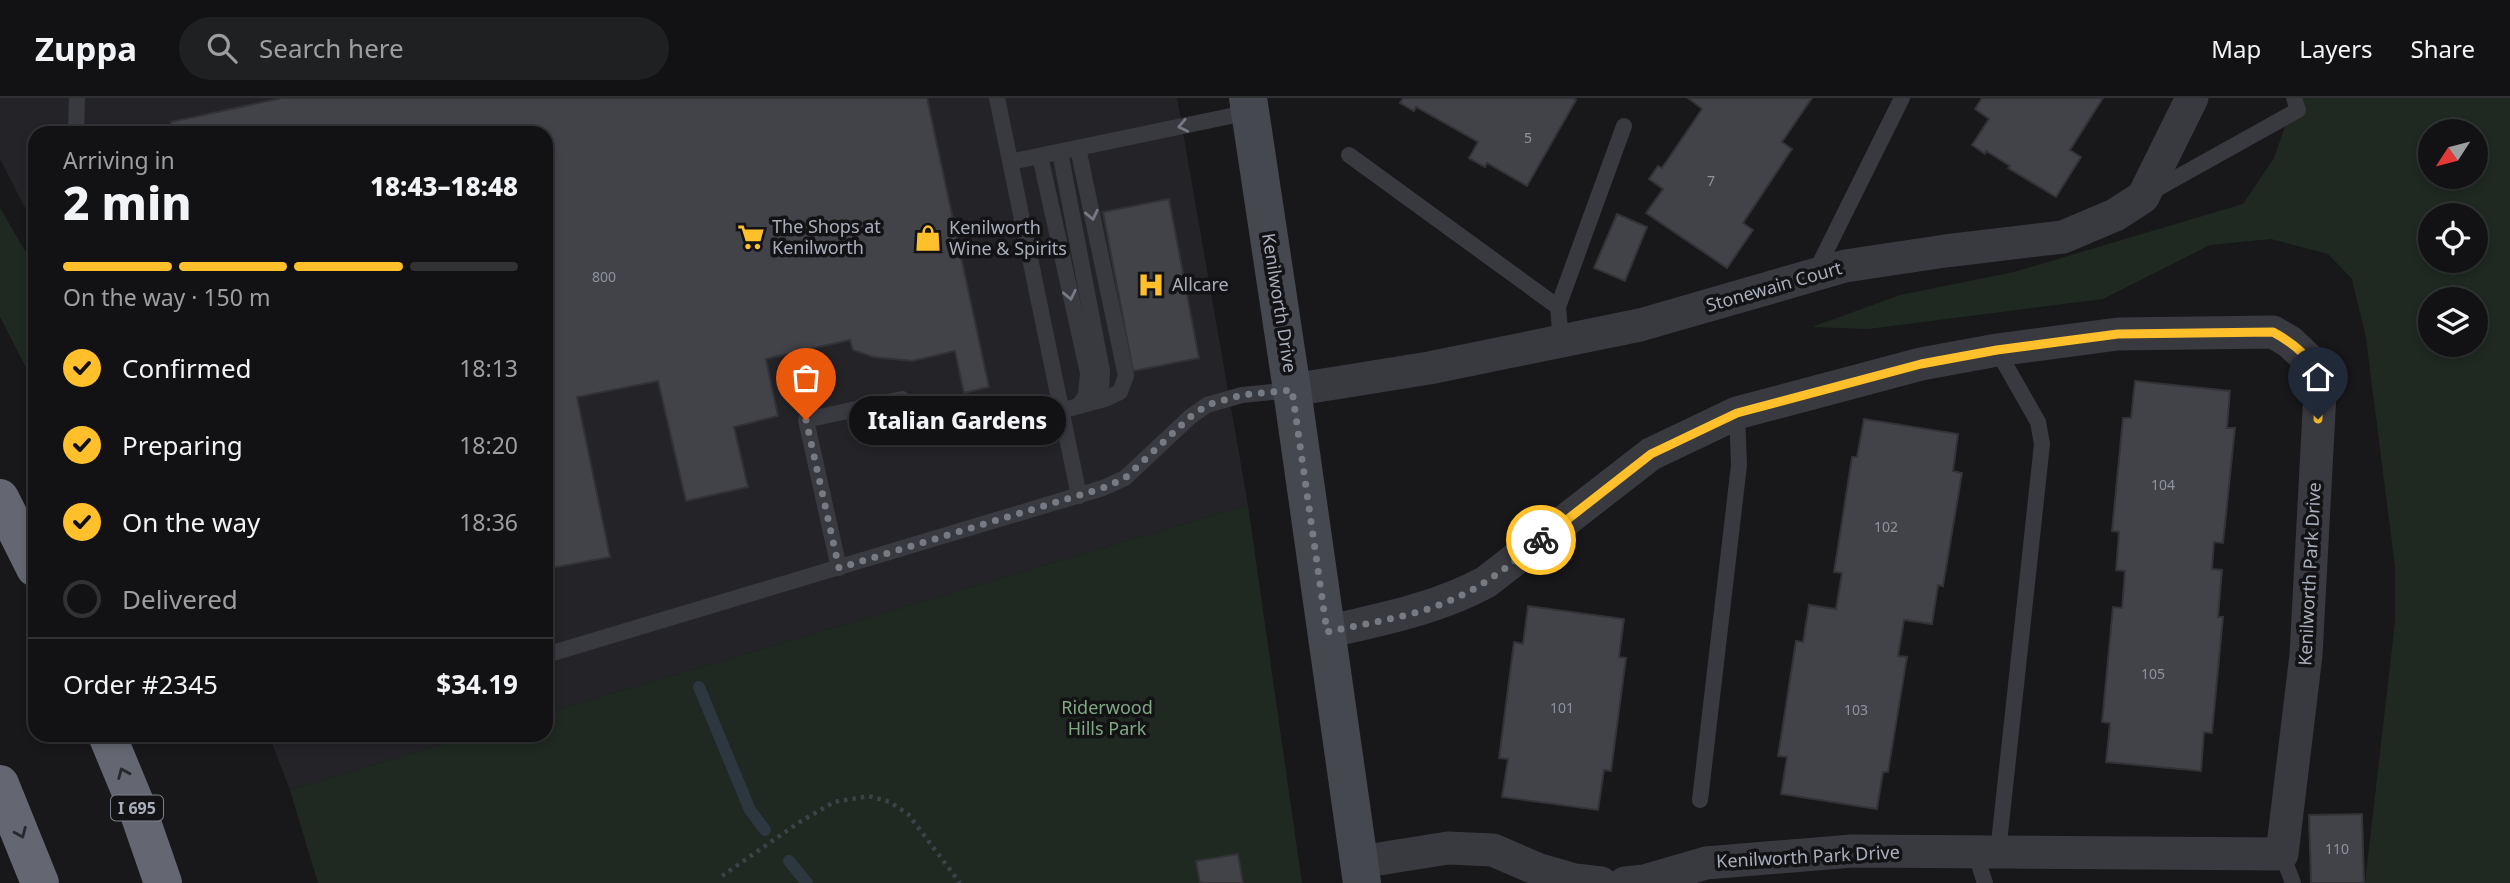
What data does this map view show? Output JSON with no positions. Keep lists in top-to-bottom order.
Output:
{
  "streets": {
    "highway": ["I 695"],
    "street": ["Stonewain Court", "Kenilworth Drive", "Kenilworth Park Drive"]
  },
  "crossings": [
    ["Stonewain Court", "Kenilworth Drive"],
    ["Kenilworth Drive", "Kenilworth Park Drive"]
  ],
  "parks": ["Riderwood Hills Park"],
  "places": {
    "supermarket": ["The Shops at Kenilworth"],
    "shop": ["Kenilworth Wine & Spirits"],
    "hospital": ["Allcare"],
    "other": ["Italian Gardens"]
  },
  "house_numbers": [
    "5",
    "7",
    "800",
    "104",
    "102",
    "105",
    "101",
    "103",
    "110"
  ],
  "north": "bottom left",
  "page": {
    "header": "Zuppa",
    "search": "Search here",
    "nav": ["Map", "Layers", "Share"],
    "heading": ["2 min", "Arriving in", "18:43–18:48"],
    "panel": ["Order #2345", "$34.19"],
    "bar": "On the way · 150 m",
    "list": [
      ["Confirmed", "18:13"],
      ["Preparing", "18:20"],
      ["On the way", "18:36"],
      "Delivered"
    ],
    "bubble": "Italian Gardens"
  }
}
